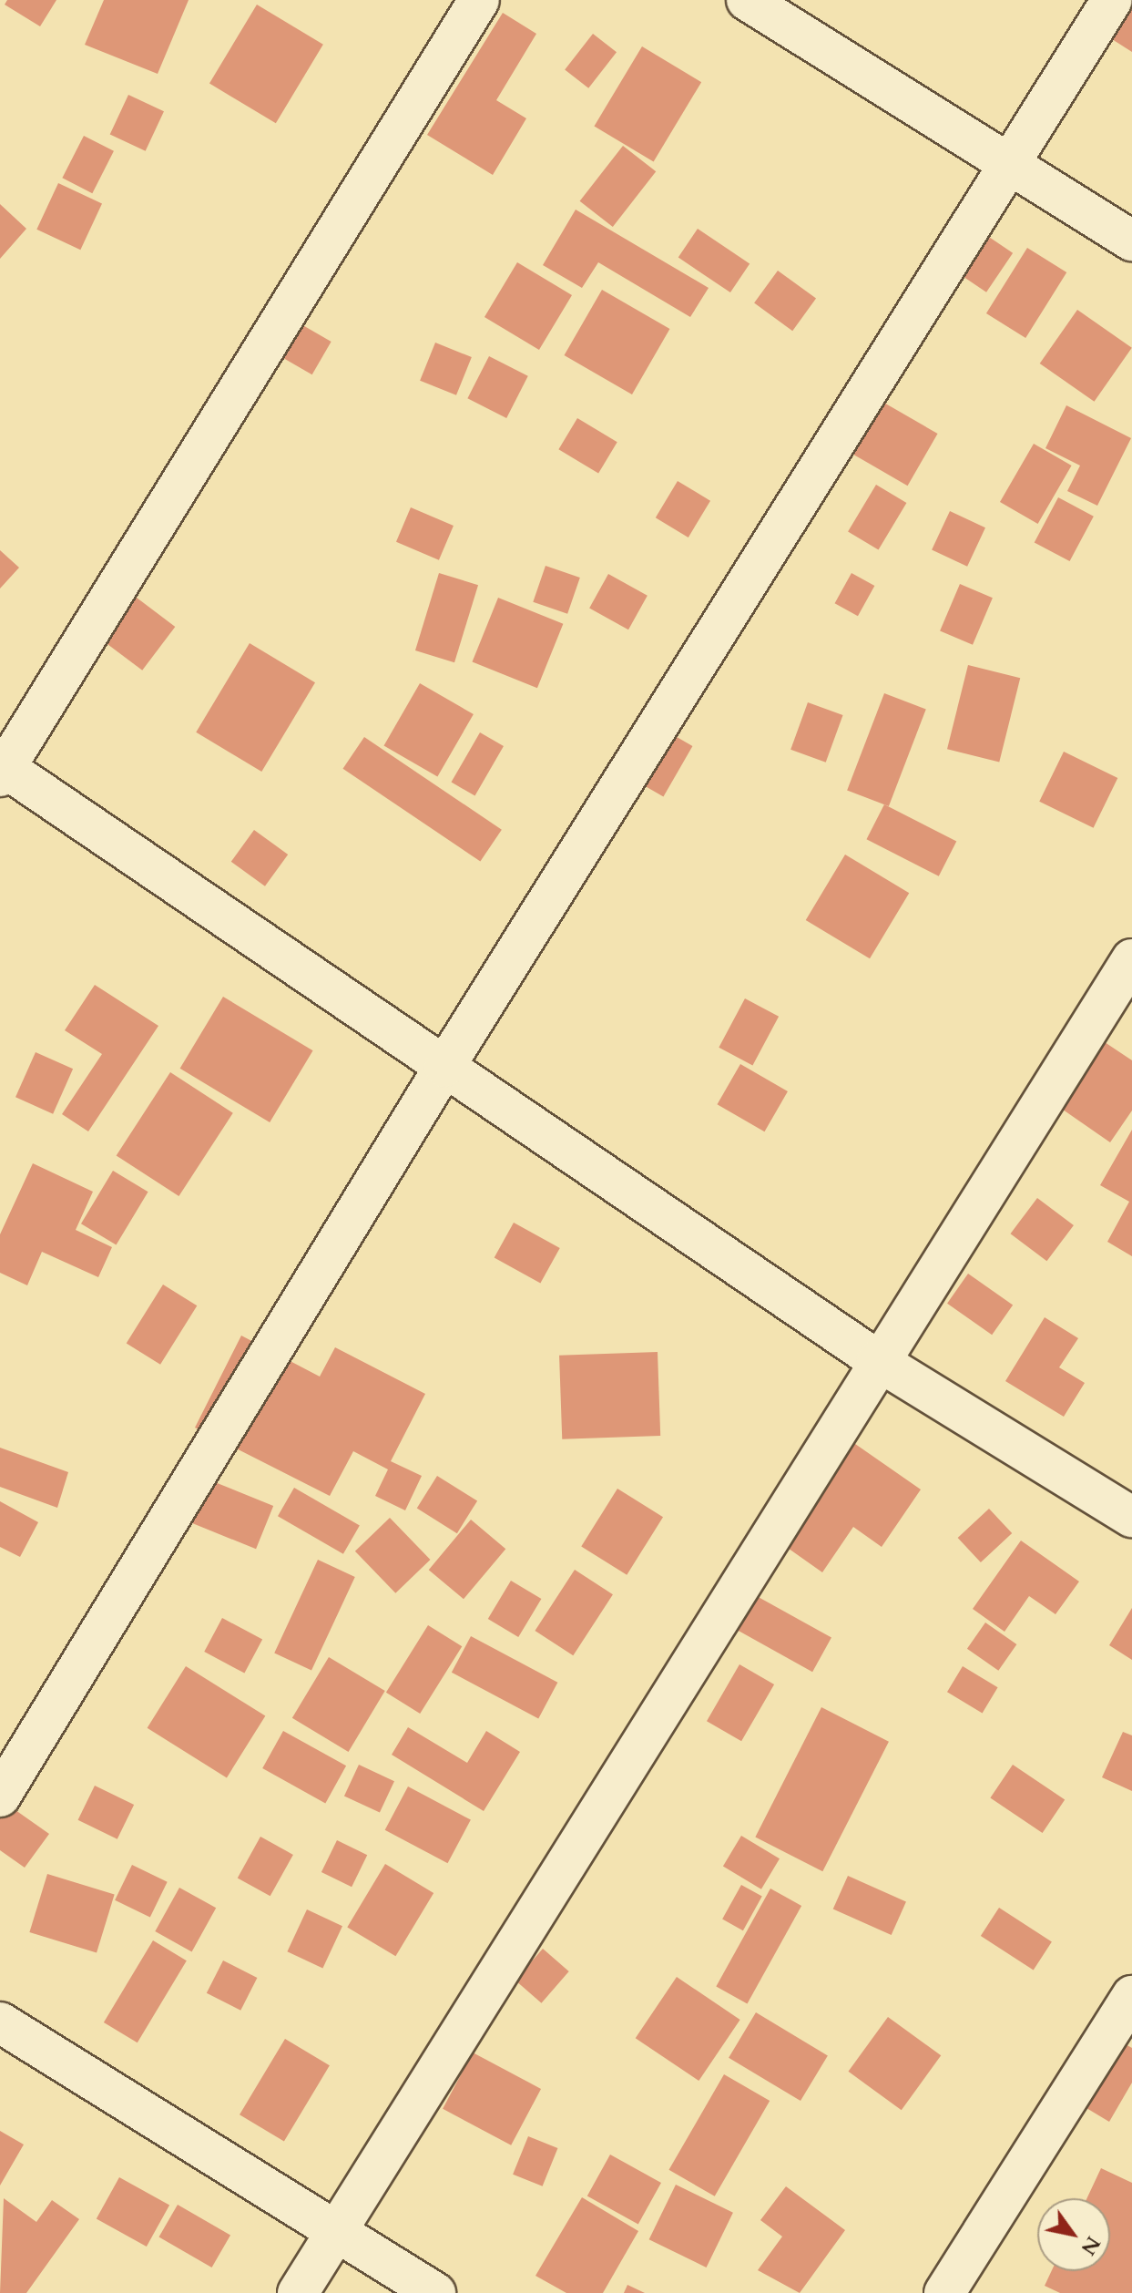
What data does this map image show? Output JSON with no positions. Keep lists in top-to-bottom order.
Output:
{
  "north": "bottom right"
}
